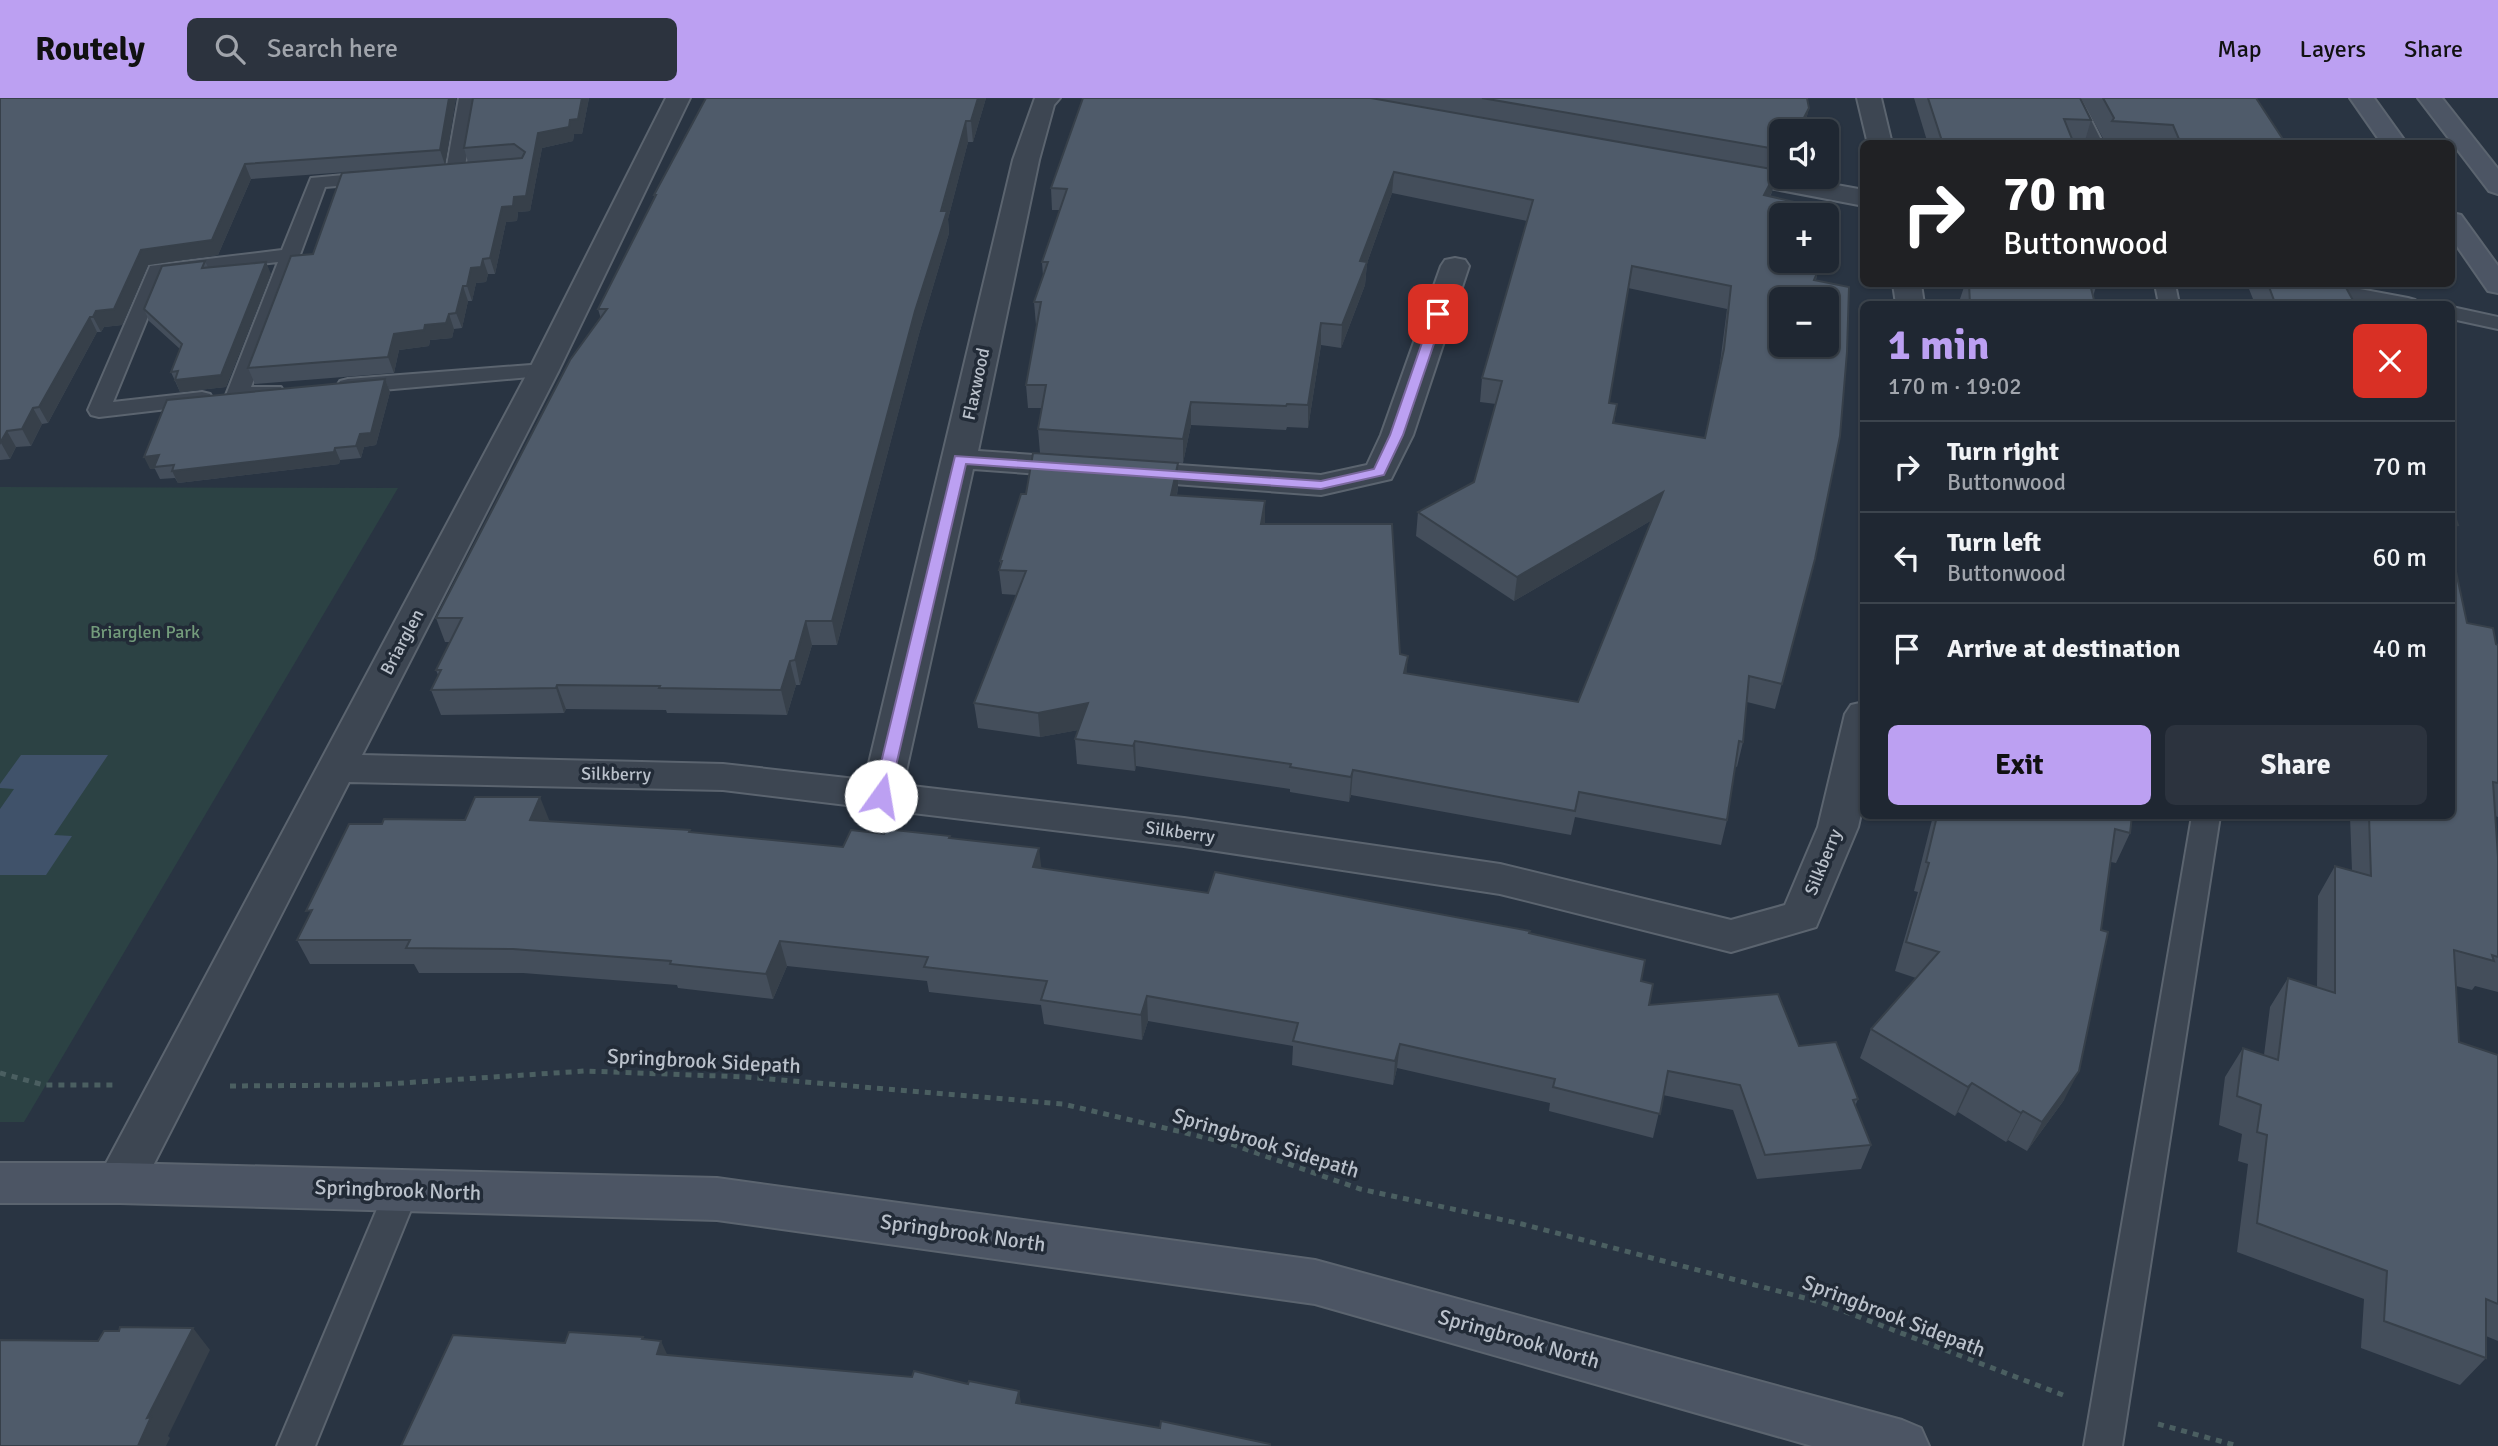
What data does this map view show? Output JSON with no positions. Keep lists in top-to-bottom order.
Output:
{
  "streets": {
    "street": [
      "Flaxwood",
      "Briarglen",
      "Silkberry",
      "Springbrook North"
    ],
    "path": ["Springbrook Sidepath"]
  },
  "crossings": [
    ["Flaxwood", "Silkberry"],
    ["Briarglen", "Silkberry"],
    ["Briarglen", "Springbrook North"]
  ],
  "parks": ["Briarglen Park"],
  "page": {
    "header": "Routely",
    "search": "Search here",
    "nav": ["Map", "Layers", "Share"],
    "map_buttons": ["+", "−"],
    "turn": ["70 m", "Buttonwood"],
    "heading": ["1 min", "170 m · 19:02"],
    "list": [
      {
        "name": "Turn right",
        "note": "Buttonwood",
        "value": "70 m"
      },
      {
        "name": "Turn left",
        "note": "Buttonwood",
        "value": "60 m"
      },
      {
        "name": "Arrive at destination",
        "value": "40 m"
      }
    ],
    "buttons": ["Exit", "Share"]
  }
}
